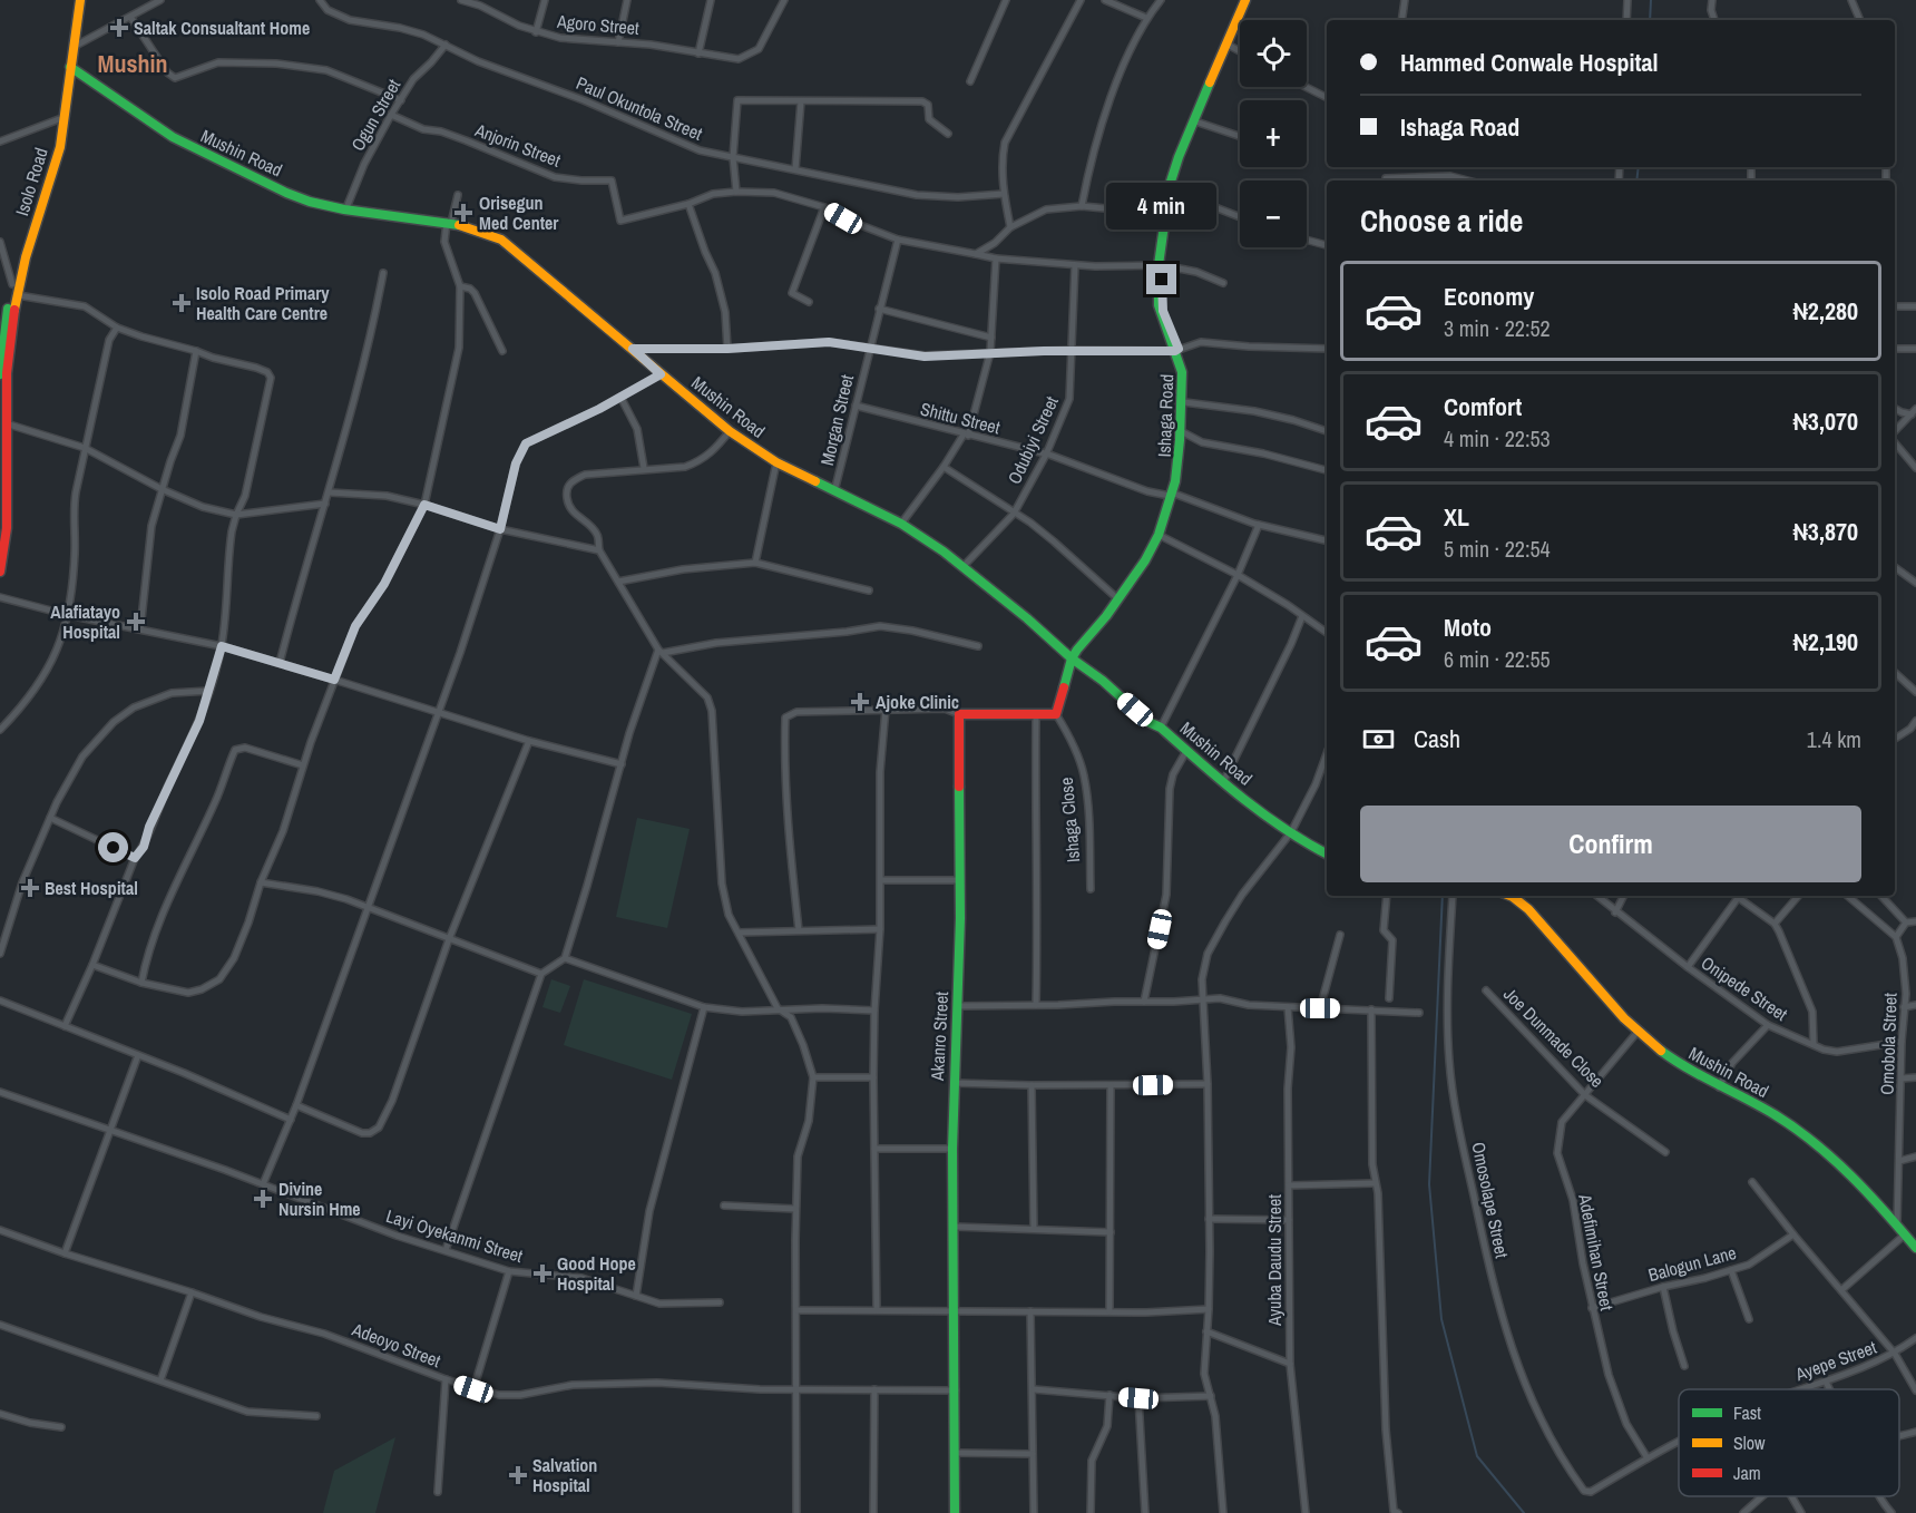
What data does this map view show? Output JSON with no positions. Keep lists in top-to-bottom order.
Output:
{
  "streets": {
    "main road": [
      "Mushin Road",
      "Isolo Road",
      "Ishaga Road",
      "Akanro Street"
    ],
    "street": [
      "Agoro Street",
      "Paul Okuntola Street",
      "Ogun Street",
      "Anjorin Street",
      "Shittu Street",
      "Morgan Street",
      "Odubiyi Street",
      "Ishaga Close",
      "Onipede Street",
      "Joe Dunmade Close",
      "Omobola Street",
      "Omosolape Street",
      "Layi Oyekanmi Street",
      "Adefimihan Street",
      "Ayuba Daudu Street",
      "Balogun Lane",
      "Adeoyo Street",
      "Ayepe Street"
    ]
  },
  "crossings": [
    ["Paul Okuntola Street", "Ogun Street"],
    ["Ogun Street", "Anjorin Street"],
    ["Ogun Street", "Mushin Road"],
    ["Mushin Road", "Isolo Road"],
    ["Mushin Road", "Ishaga Road"],
    ["Mushin Road", "Morgan Street"],
    ["Mushin Road", "Odubiyi Street"],
    ["Mushin Road", "Omobola Street"],
    ["Mushin Road", "Adefimihan Street"],
    ["Ishaga Road", "Shittu Street"],
    ["Shittu Street", "Morgan Street"],
    ["Shittu Street", "Odubiyi Street"],
    ["Onipede Street", "Omobola Street"],
    ["Akanro Street", "Adeoyo Street"],
    ["Joe Dunmade Close", "Adefimihan Street"],
    ["Omosolape Street", "Ayepe Street"],
    ["Adefimihan Street", "Balogun Lane"],
    ["Adefimihan Street", "Ayepe Street"]
  ],
  "districts": ["Mushin"],
  "places": {
    "health": [
      "Saltak Consualtant Home",
      "Orisegun Med Center",
      "Isolo Road Primary Health Care Centre",
      "Alafiatayo Hospital",
      "Ajoke Clinic",
      "Best Hospital",
      "Divine Nursin Hme",
      "Good Hope Hospital",
      "Salvation Hospital"
    ]
  },
  "legend": ["Fast", "Slow", "Jam"],
  "page": {
    "map_buttons": ["+", "−"],
    "banner": ["Hammed Conwale Hospital", "Ishaga Road"],
    "heading": "Choose a ride",
    "bubble": "4 min",
    "list": [
      {
        "name": "Economy",
        "note": "3 min · 22:52",
        "value": "₦2,280"
      },
      {
        "name": "Comfort",
        "note": "4 min · 22:53",
        "value": "₦3,070"
      },
      {
        "name": "XL",
        "note": "5 min · 22:54",
        "value": "₦3,870"
      },
      {
        "name": "Moto",
        "note": "6 min · 22:55",
        "value": "₦2,190"
      }
    ],
    "pay": ["Cash", "1.4 km"],
    "buttons": "Confirm"
  }
}
